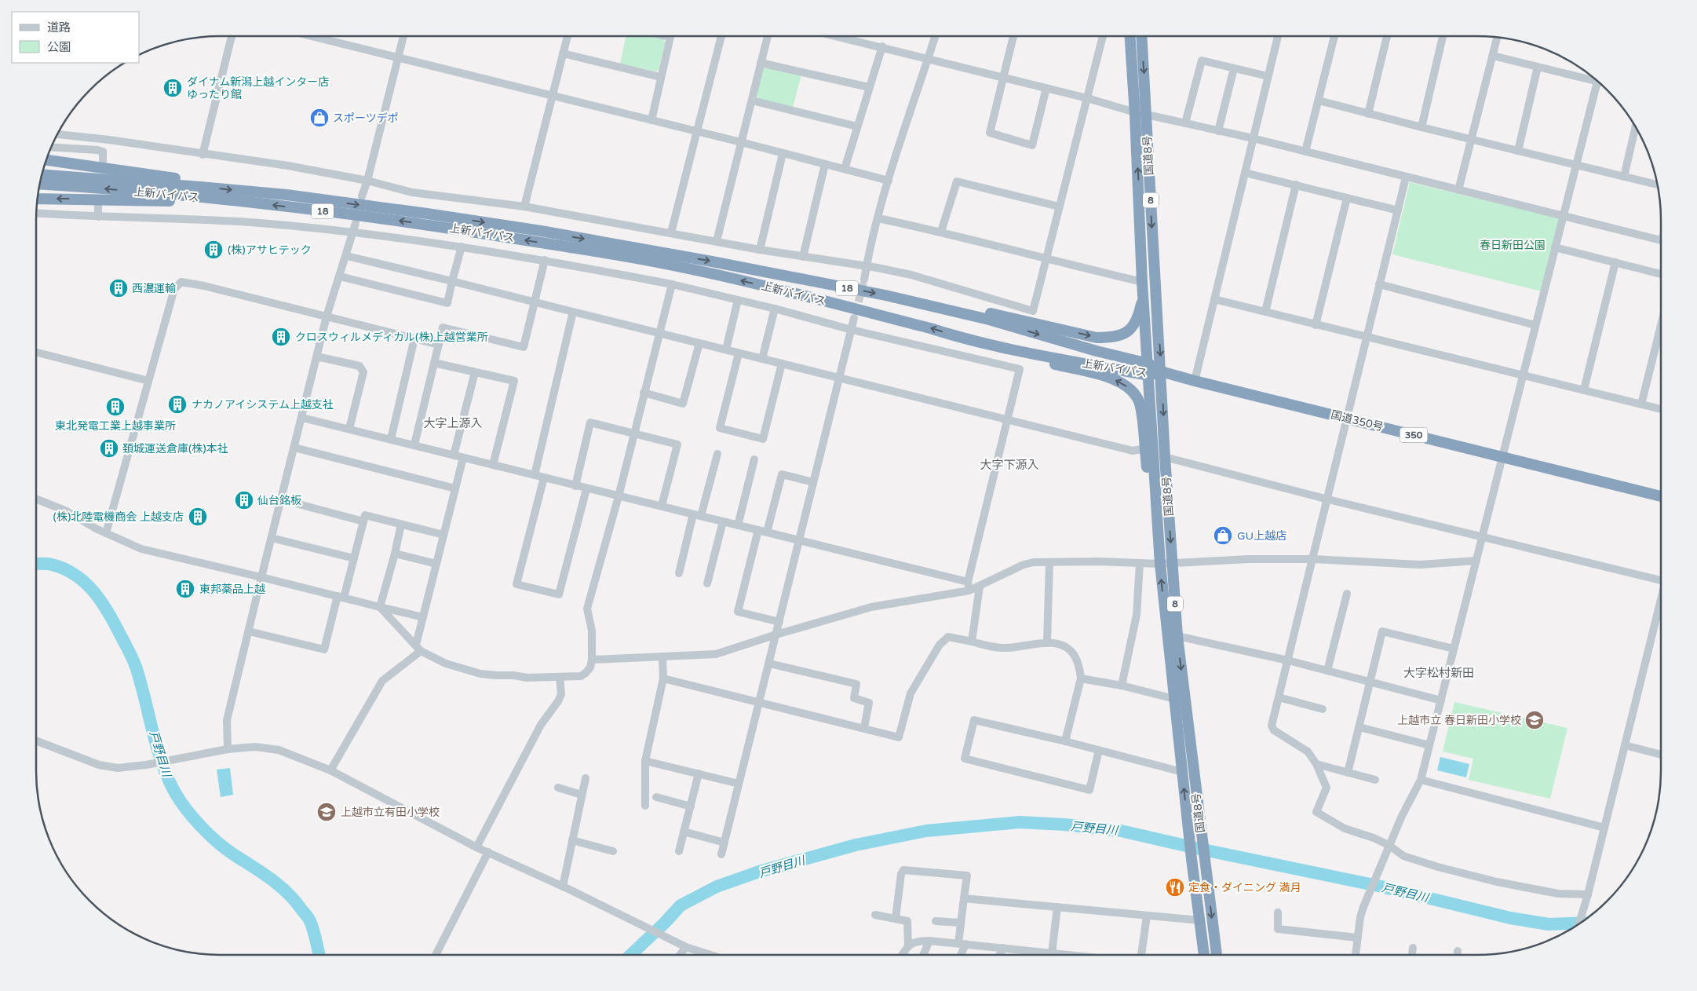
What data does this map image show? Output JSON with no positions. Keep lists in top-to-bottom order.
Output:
{
  "streets": {
    "highway": [
      "国道8号",
      "上新バイパス",
      "8",
      "18",
      "国道350号",
      "350"
    ]
  },
  "crossings": [
    ["国道8号", "上新バイパス"],
    ["国道8号", "国道350号"],
    ["上新バイパス", "国道350号"]
  ],
  "districts": ["大字上源入", "大字下源入", "大字松村新田"],
  "water": ["戸野目川"],
  "parks": ["春日新田公園"],
  "places": {
    "building": [
      "ダイナム新潟上越インター店 ゆったり館",
      "(株)アサヒテック",
      "西濃運輸",
      "クロスウィルメディカル(株)上越営業所",
      "ナカノアイシステム上越支社",
      "東北発電工業上越事業所",
      "頚城運送倉庫(株)本社",
      "仙台銘板",
      "(株)北陸電機商会 上越支店",
      "東邦薬品上越"
    ],
    "shop": ["スポーツデポ", "GU上越店"],
    "school or university": ["上越市立 春日新田小学校", "上越市立有田小学校"],
    "restaurant": ["定食・ダイニング 満月"]
  },
  "legend": ["道路", "公園"]
}
